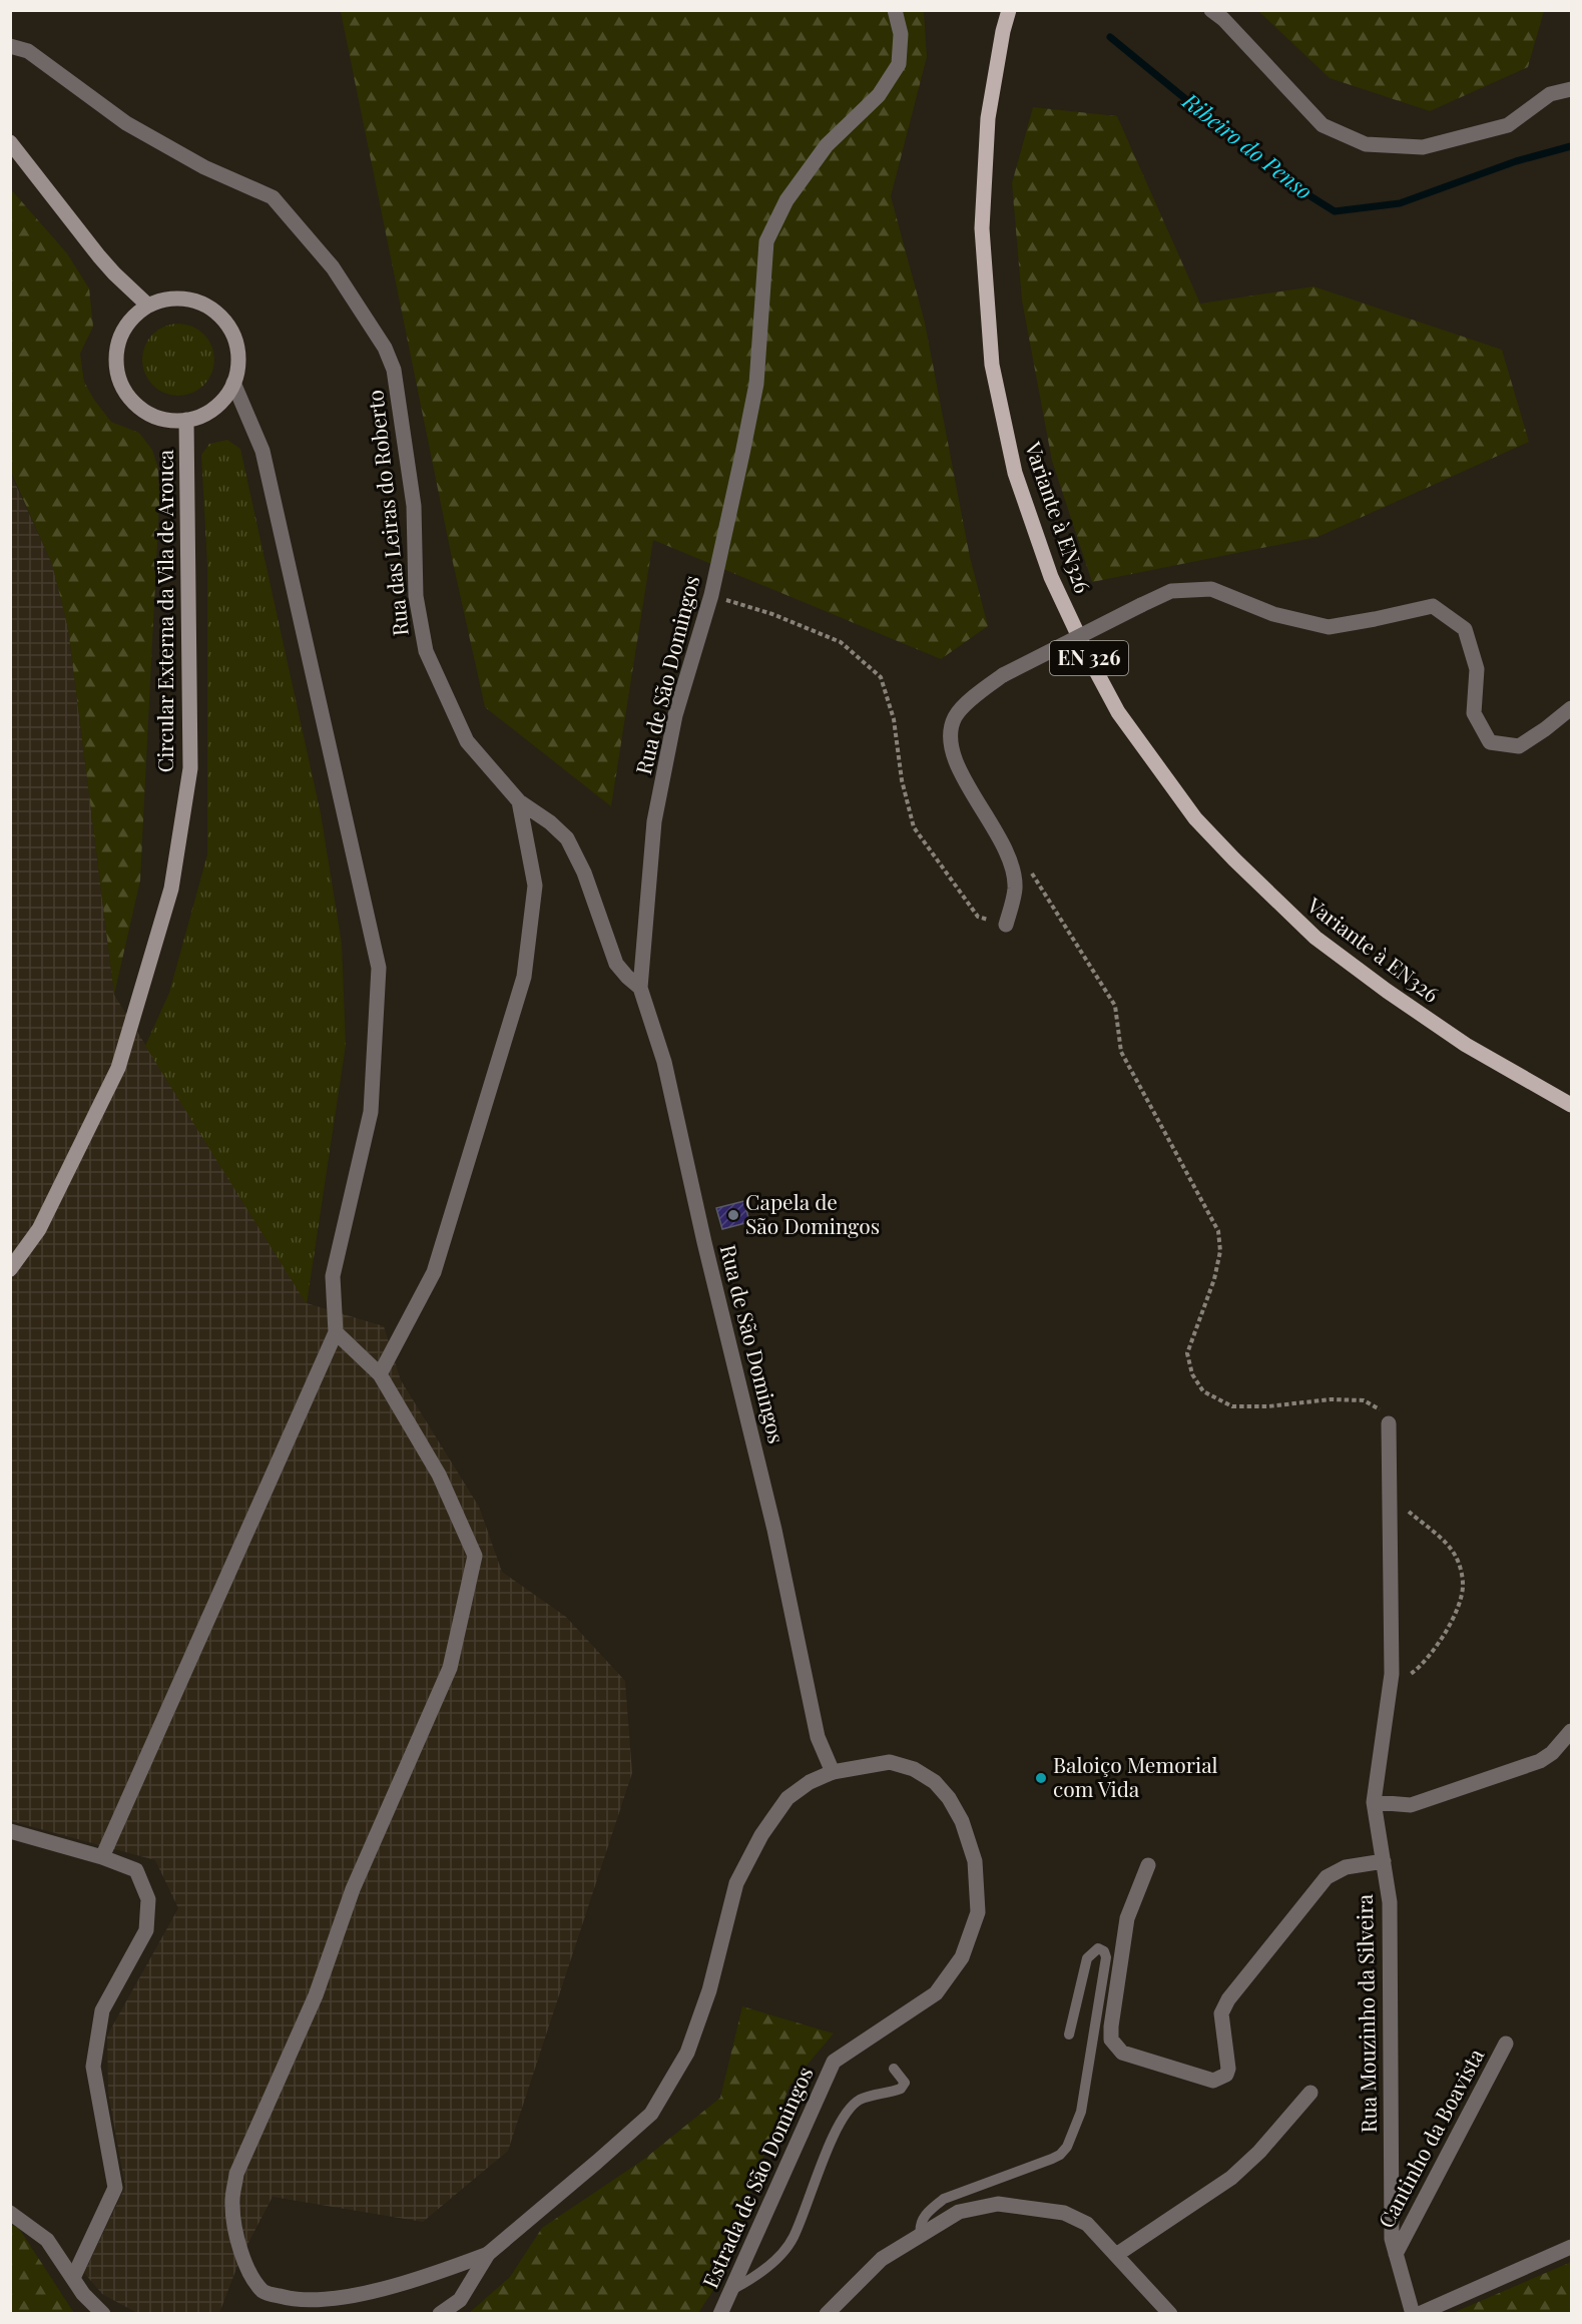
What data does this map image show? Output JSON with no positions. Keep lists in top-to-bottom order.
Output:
{
  "streets": {
    "main road": ["Variante à EN326", "Circular Externa da Vila de Arouca", "EN 326"],
    "street": [
      "Rua das Leiras do Roberto",
      "Rua de São Domingos",
      "Rua Mouzinho da Silveira",
      "Cantinho da Boavista",
      "Estrada de São Domingos"
    ]
  },
  "crossings": [
    ["Rua das Leiras do Roberto", "Rua de São Domingos"],
    ["Rua de São Domingos", "Estrada de São Domingos"],
    ["Rua Mouzinho da Silveira", "Cantinho da Boavista"]
  ],
  "water": ["Ribeiro do Penso"],
  "places": ["Capela de São Domingos", "Baloiço Memorial com Vida"]
}
